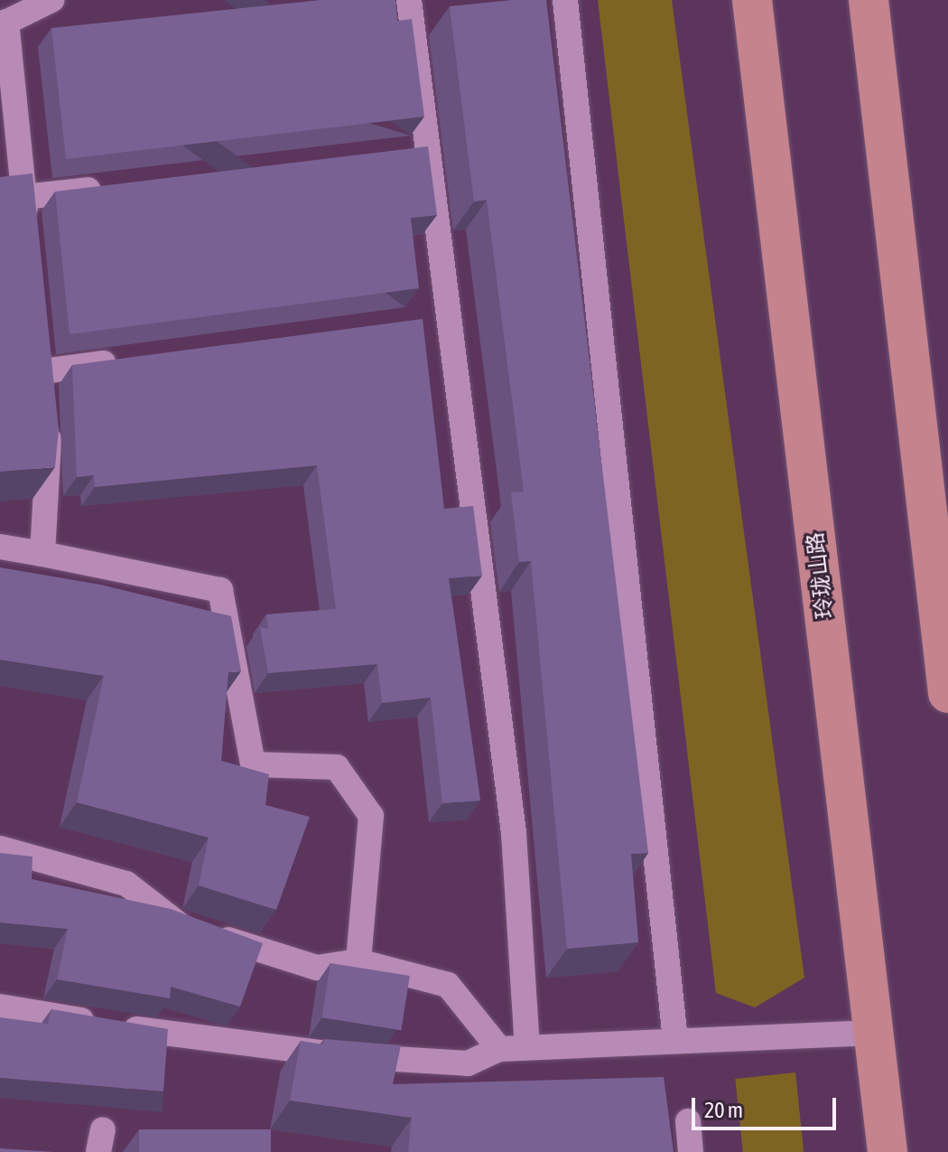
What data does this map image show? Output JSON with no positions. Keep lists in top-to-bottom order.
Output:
{
  "streets": {
    "main road": ["玲珑山路"]
  },
  "scale_bar": "20 m"
}
